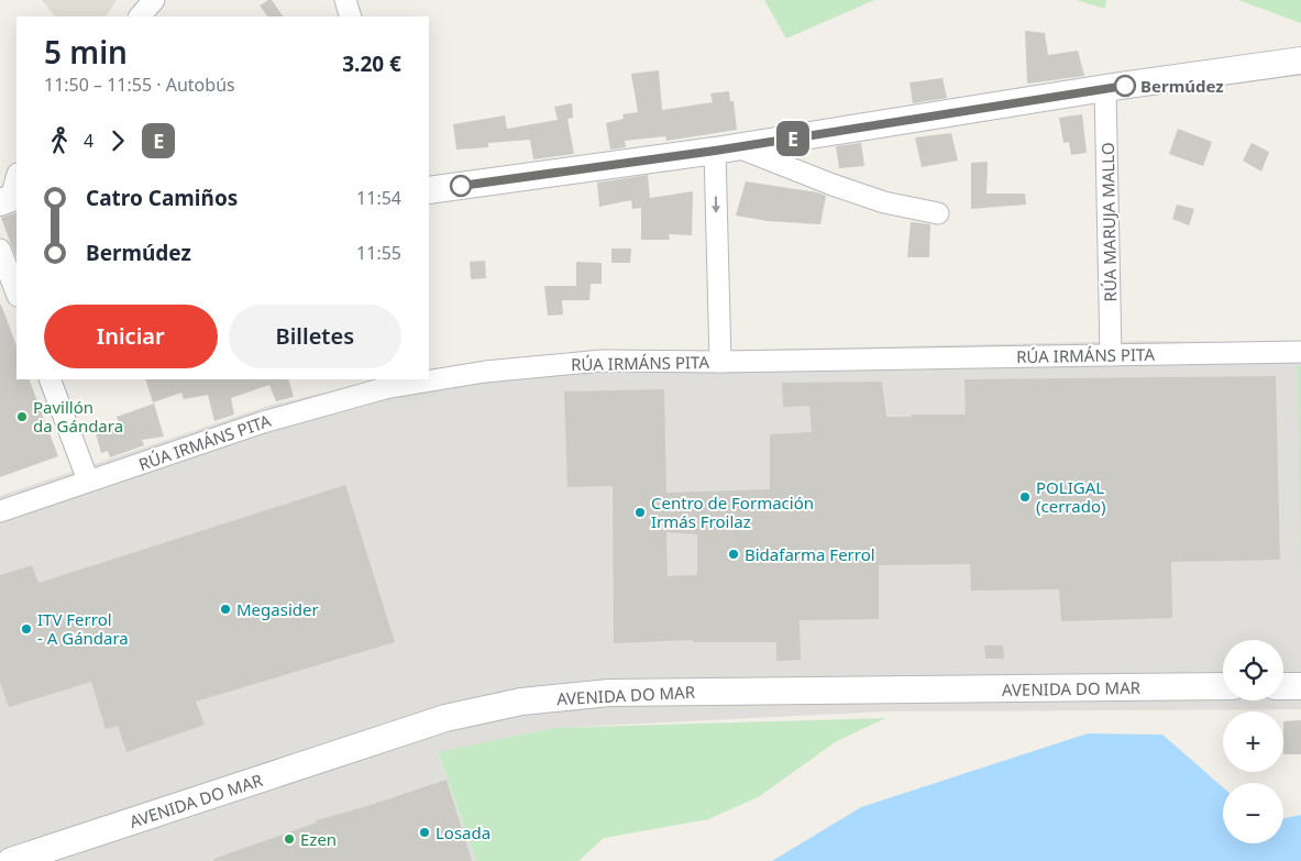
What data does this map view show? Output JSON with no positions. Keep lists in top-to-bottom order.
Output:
{
  "streets": {
    "street": ["RÚA MARUJA MALLO", "RÚA IRMÁNS PITA", "AVENIDA DO MAR"]
  },
  "crossings": [
    ["RÚA MARUJA MALLO", "RÚA IRMÁNS PITA"]
  ],
  "places": [
    "Bermúdez",
    "Pavillón da Gándara",
    "POLIGAL (cerrado)",
    "Centro de Formación Irmás Froilaz",
    "Bidafarma Ferrol",
    "Megasider",
    "ITV Ferrol - A Gándara",
    "Losada",
    "Ezen"
  ],
  "lines": ["bus line E"],
  "page": {
    "on_map": "E",
    "heading": ["5 min", "11:50 – 11:55 · Autobús", "3.20 €"],
    "legs": ["4", "E"],
    "list": [
      {
        "name": "Catro Camiños",
        "value": "11:54"
      },
      {
        "name": "Bermúdez",
        "value": "11:55"
      }
    ],
    "buttons": ["Iniciar", "Billetes"],
    "map_buttons": ["+", "−"]
  }
}
